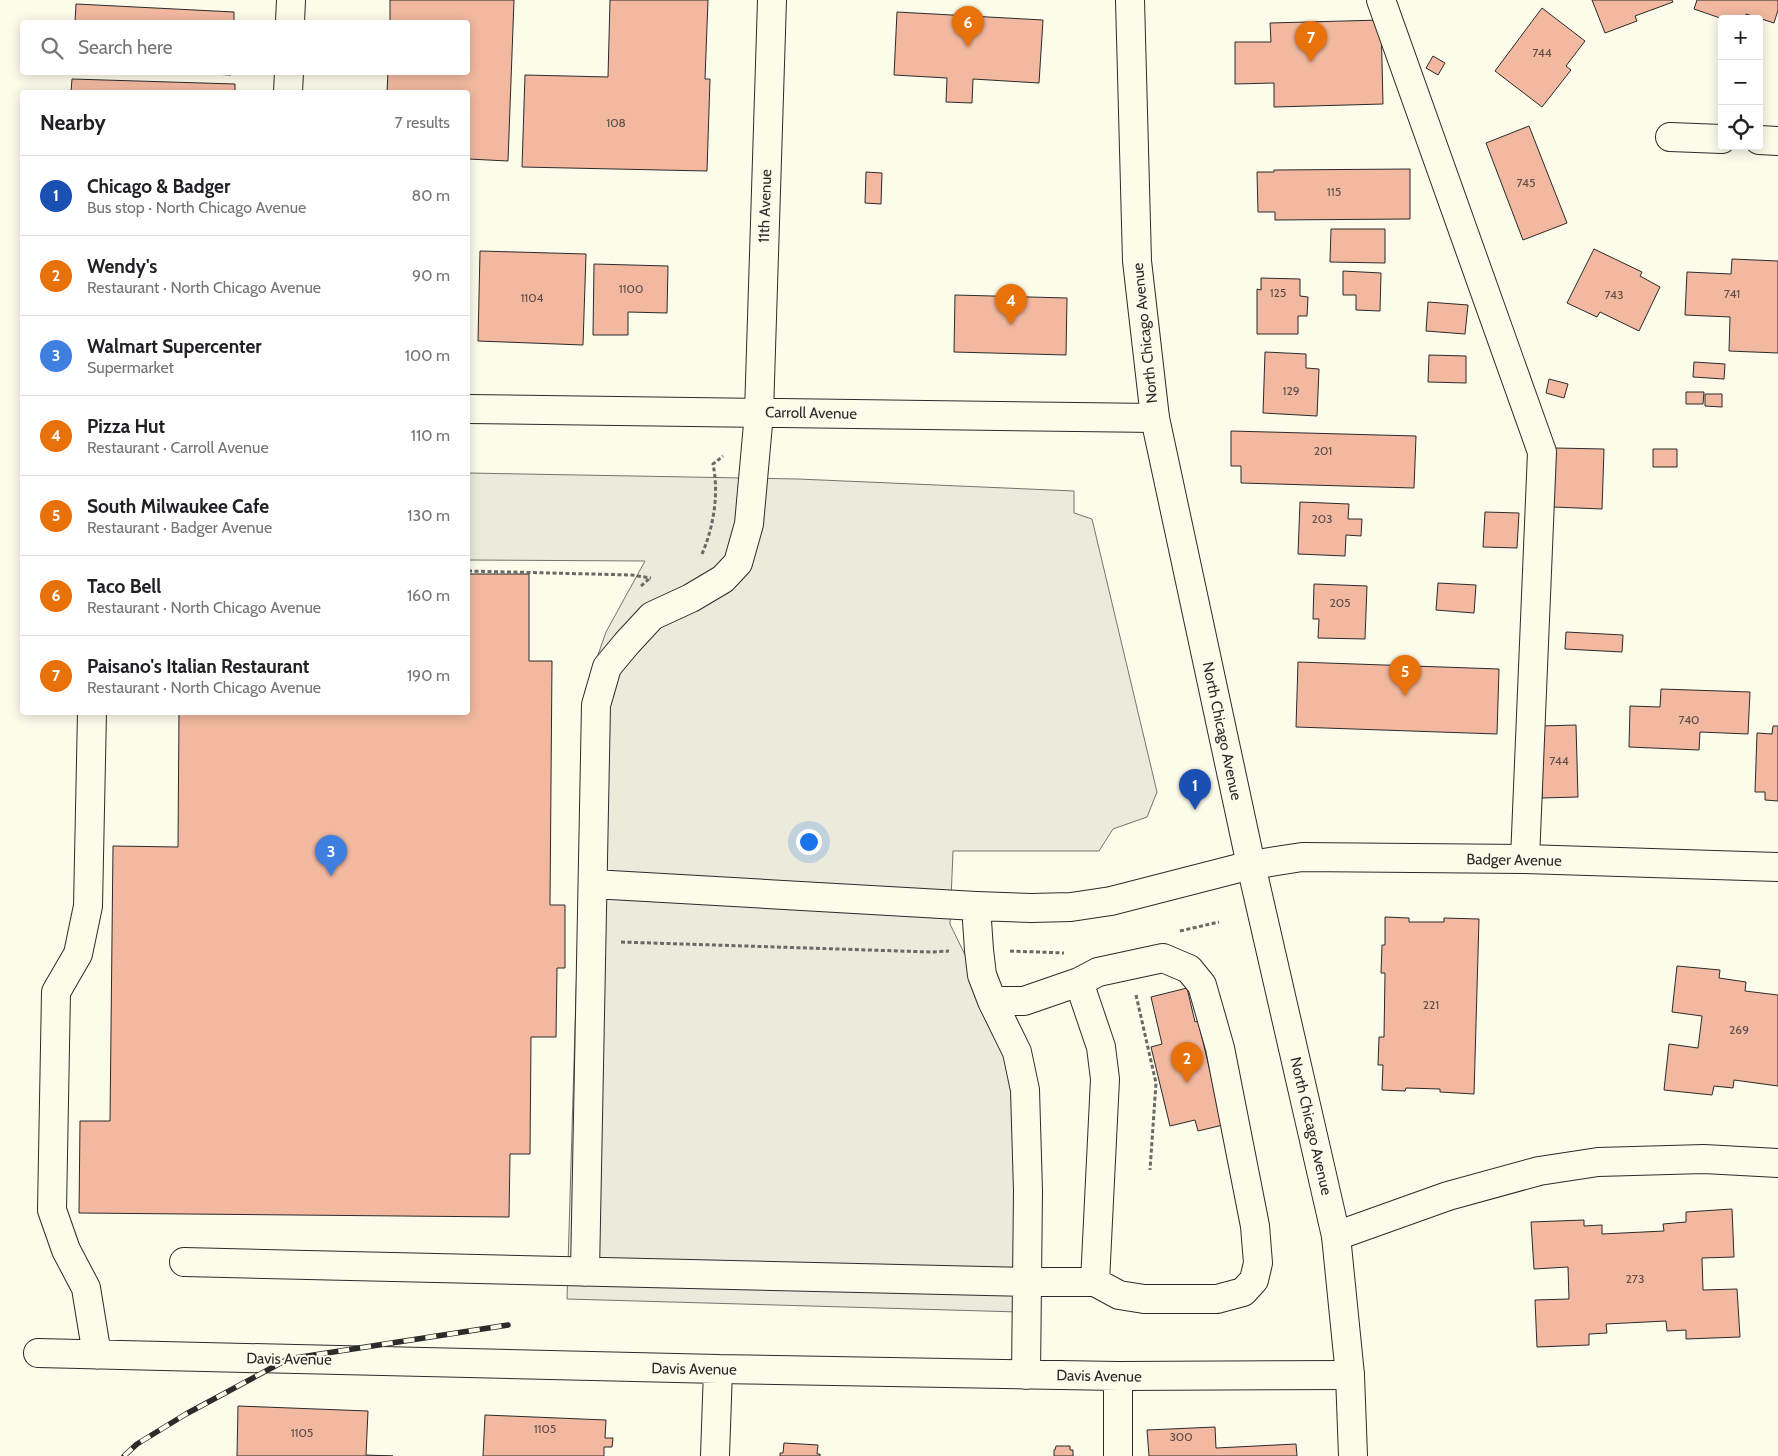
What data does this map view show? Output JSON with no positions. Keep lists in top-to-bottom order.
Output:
{
  "streets": {
    "street": [
      "11th Avenue",
      "North Chicago Avenue",
      "Carroll Avenue",
      "Badger Avenue",
      "Davis Avenue"
    ]
  },
  "crossings": [
    ["11th Avenue", "Carroll Avenue"],
    ["11th Avenue", "Badger Avenue"],
    ["North Chicago Avenue", "Carroll Avenue"],
    ["North Chicago Avenue", "Badger Avenue"],
    ["North Chicago Avenue", "Davis Avenue"]
  ],
  "house_numbers": [
    "744",
    "108",
    "745",
    "115",
    "1100",
    "125",
    "741",
    "743",
    "1104",
    "129",
    "201",
    "203",
    "205",
    "740",
    "744",
    "221",
    "269",
    "273",
    "1105",
    "1105",
    "300"
  ],
  "page": {
    "pins": [
      "6",
      "7",
      "4",
      "5",
      "1",
      "3",
      "2"
    ],
    "map_buttons": ["+", "−"],
    "search": "Search here",
    "heading": ["Nearby", "7 results"],
    "list": [
      {
        "mark": "1",
        "name": "Chicago & Badger",
        "note": "Bus stop · North Chicago Avenue",
        "value": "80 m"
      },
      {
        "mark": "2",
        "name": "Wendy's",
        "note": "Restaurant · North Chicago Avenue",
        "value": "90 m"
      },
      {
        "mark": "3",
        "name": "Walmart Supercenter",
        "note": "Supermarket",
        "value": "100 m"
      },
      {
        "mark": "4",
        "name": "Pizza Hut",
        "note": "Restaurant · Carroll Avenue",
        "value": "110 m"
      },
      {
        "mark": "5",
        "name": "South Milwaukee Cafe",
        "note": "Restaurant · Badger Avenue",
        "value": "130 m"
      },
      {
        "mark": "6",
        "name": "Taco Bell",
        "note": "Restaurant · North Chicago Avenue",
        "value": "160 m"
      },
      {
        "mark": "7",
        "name": "Paisano's Italian Restaurant",
        "note": "Restaurant · North Chicago Avenue",
        "value": "190 m"
      }
    ]
  }
}
